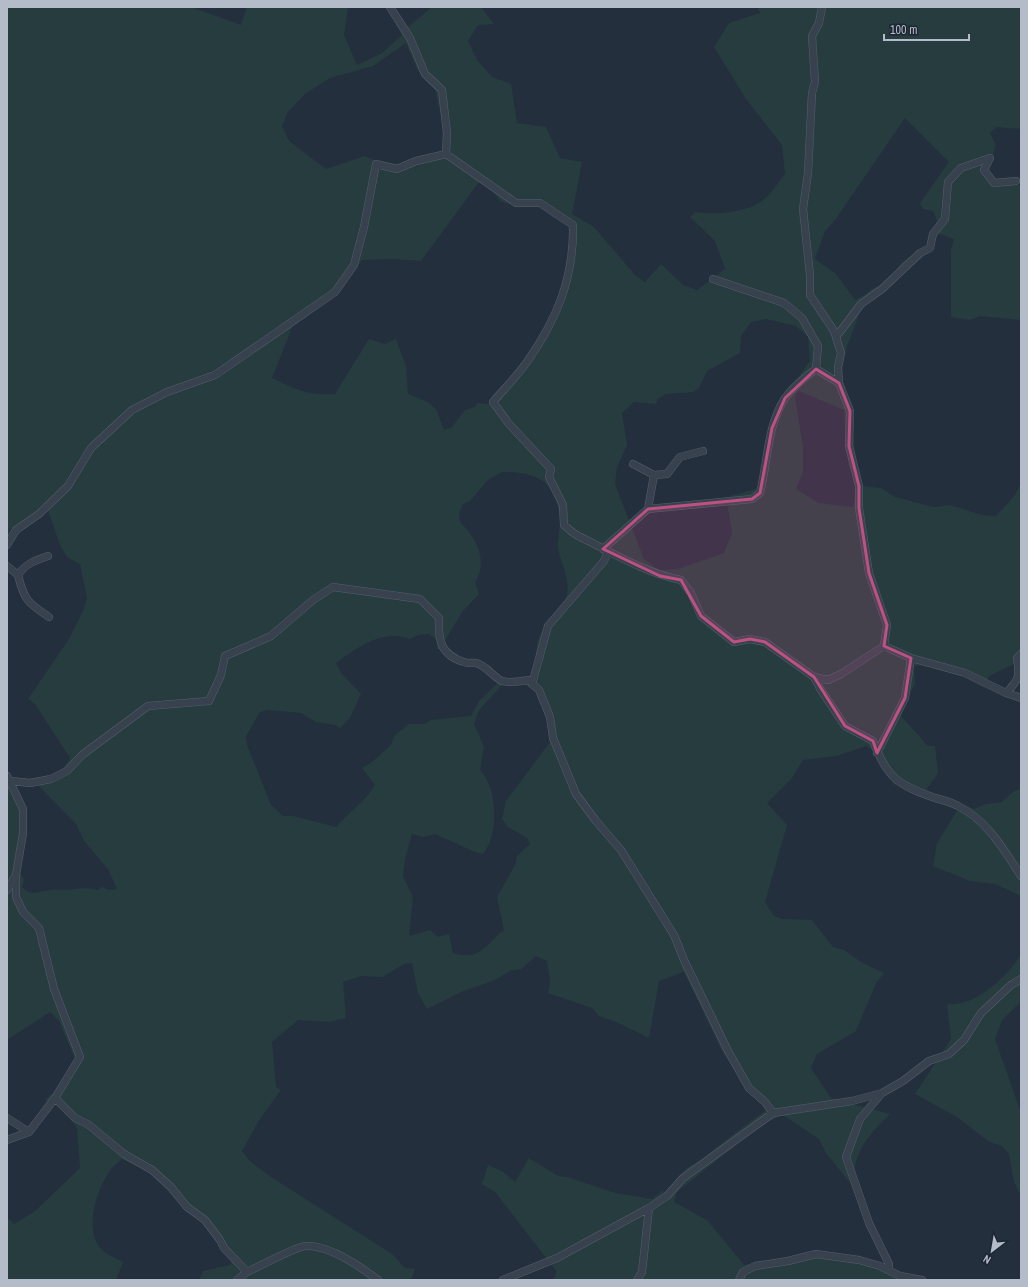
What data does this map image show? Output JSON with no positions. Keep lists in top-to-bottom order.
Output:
{
  "scale_bar": "100 m",
  "north": "bottom left"
}
